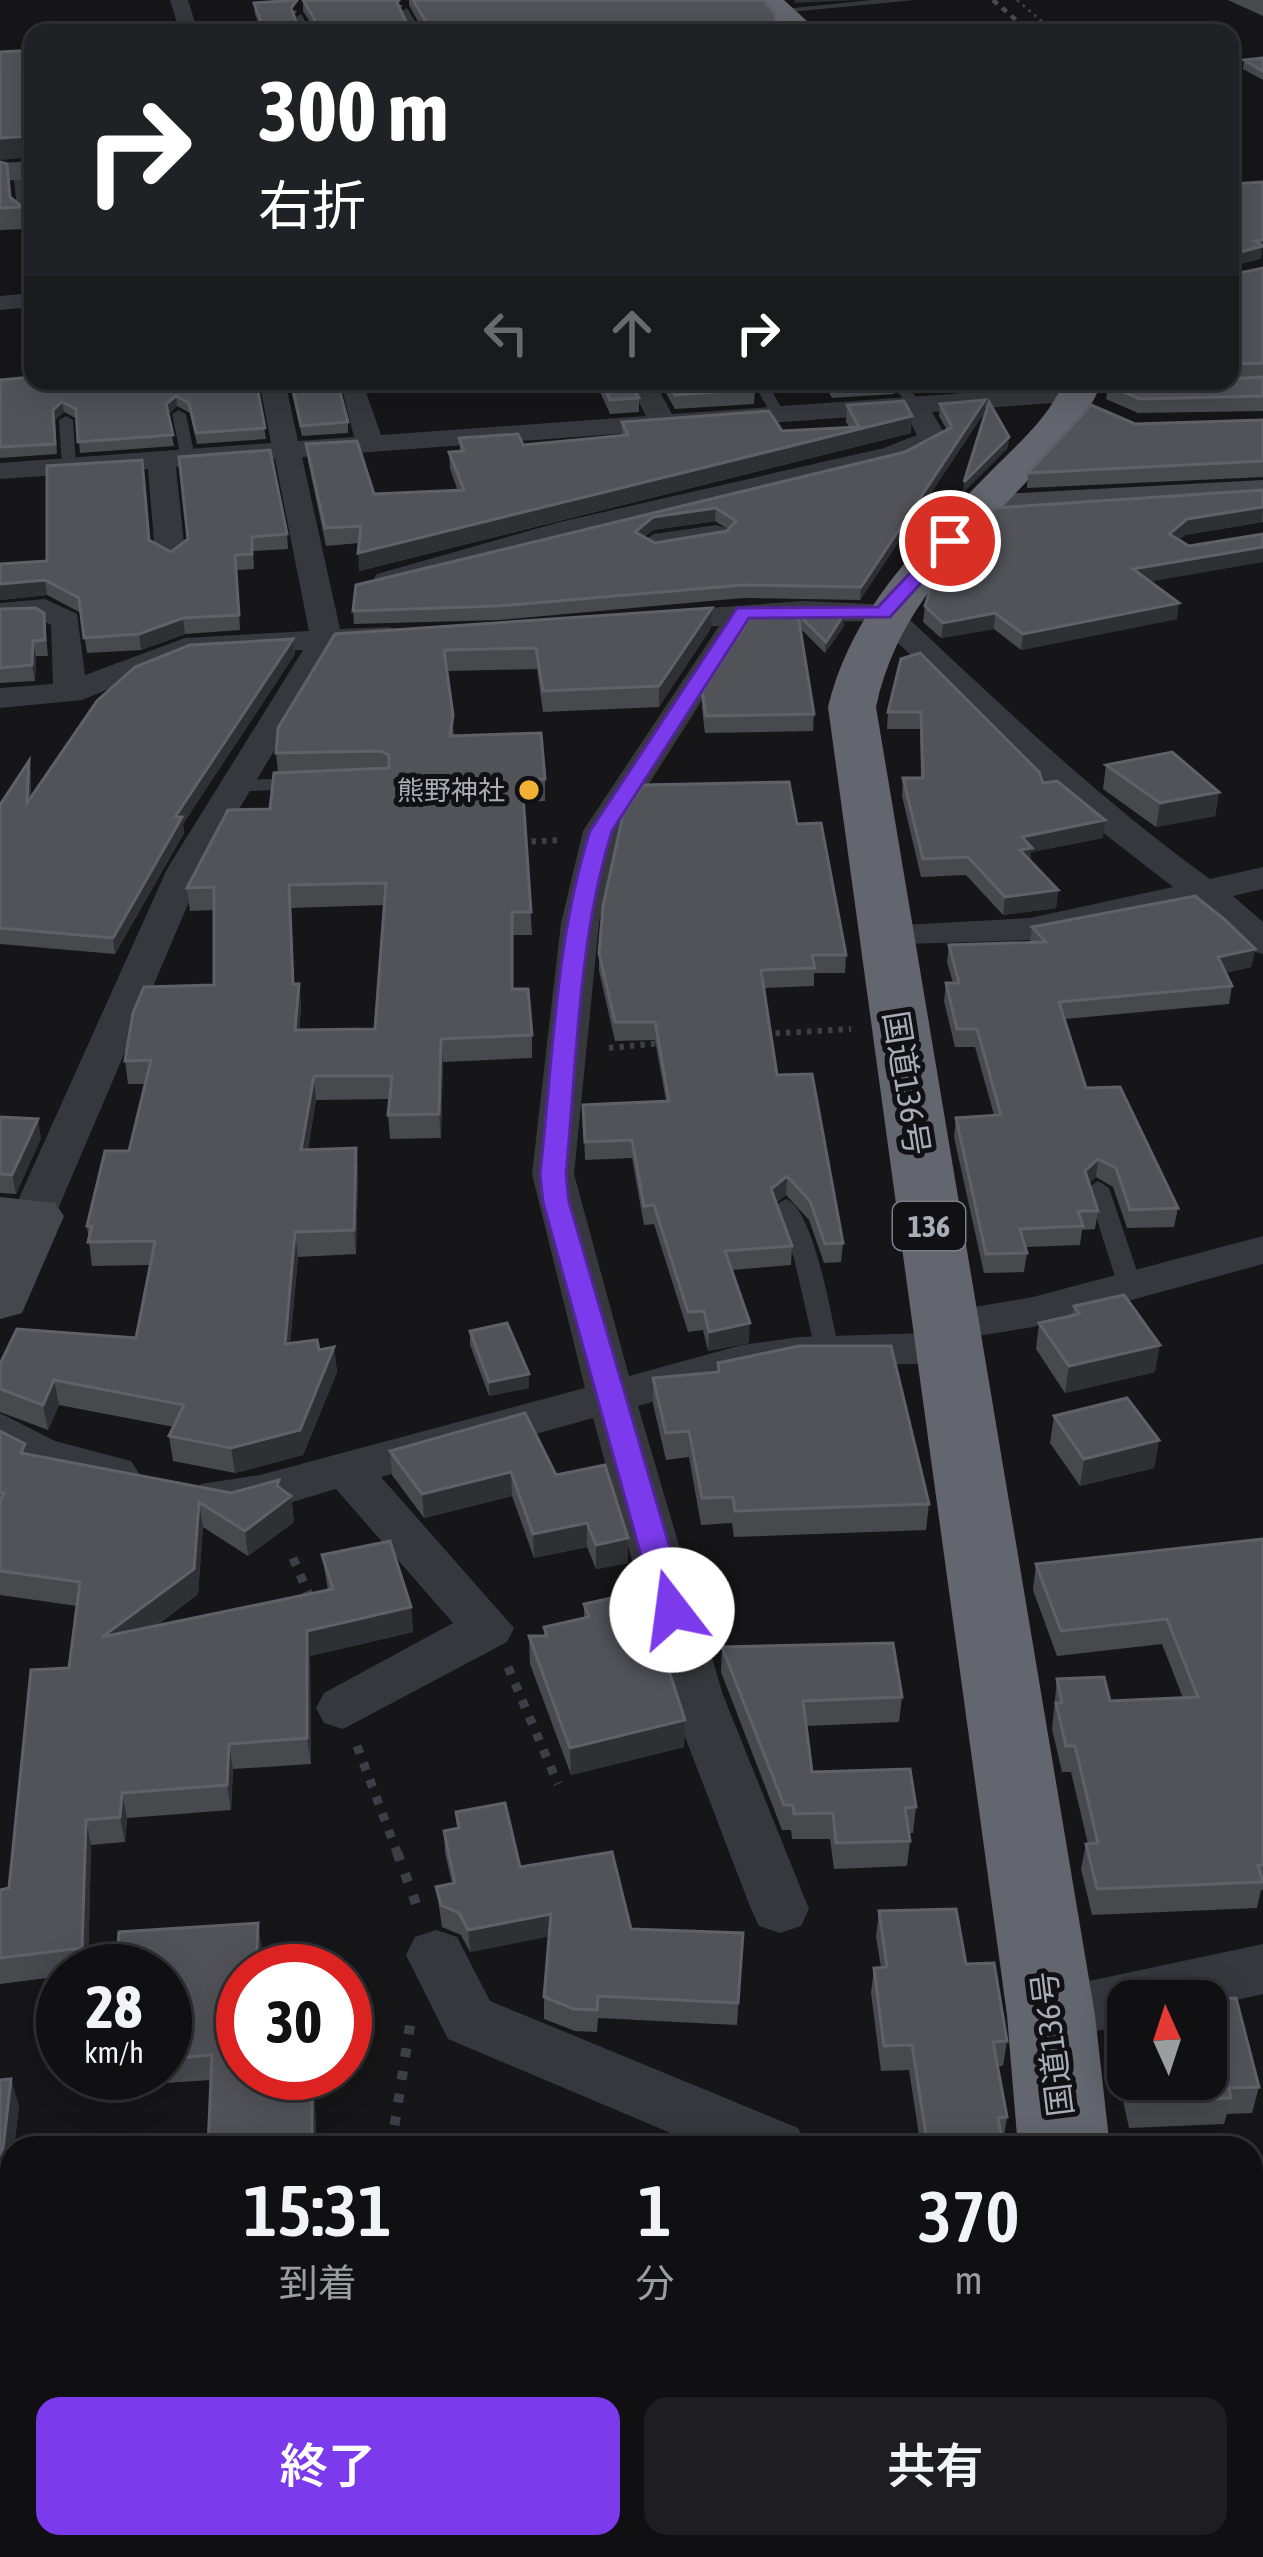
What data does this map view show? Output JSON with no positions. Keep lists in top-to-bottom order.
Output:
{
  "streets": {
    "highway": ["国道136号", "136"]
  },
  "places": ["熊野神社"],
  "north": "top",
  "page": {
    "turn": ["300 m", "右折"],
    "speed": "28 km/h",
    "limit": "30",
    "eta": [
      "15:31",
      "到着",
      "1",
      "分",
      "370",
      "m"
    ],
    "buttons": ["終了", "共有"]
  }
}
